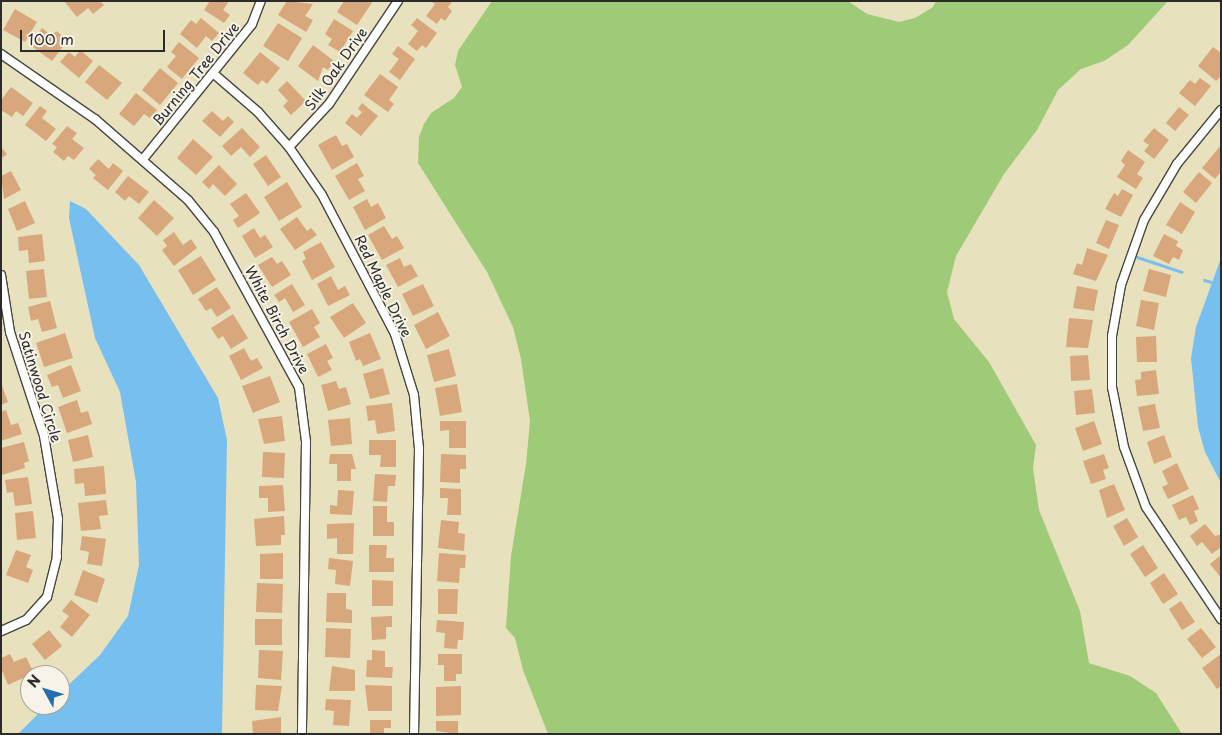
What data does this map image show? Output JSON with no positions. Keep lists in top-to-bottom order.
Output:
{
  "streets": {
    "street": [
      "Silk Oak Drive",
      "Burning Tree Drive",
      "Red Maple Drive",
      "White Birch Drive",
      "Satinwood Circle"
    ]
  },
  "crossings": [
    ["Silk Oak Drive", "Red Maple Drive"],
    ["Burning Tree Drive", "Red Maple Drive"],
    ["Burning Tree Drive", "White Birch Drive"]
  ],
  "scale_bar": "100 m",
  "north": "top left"
}
